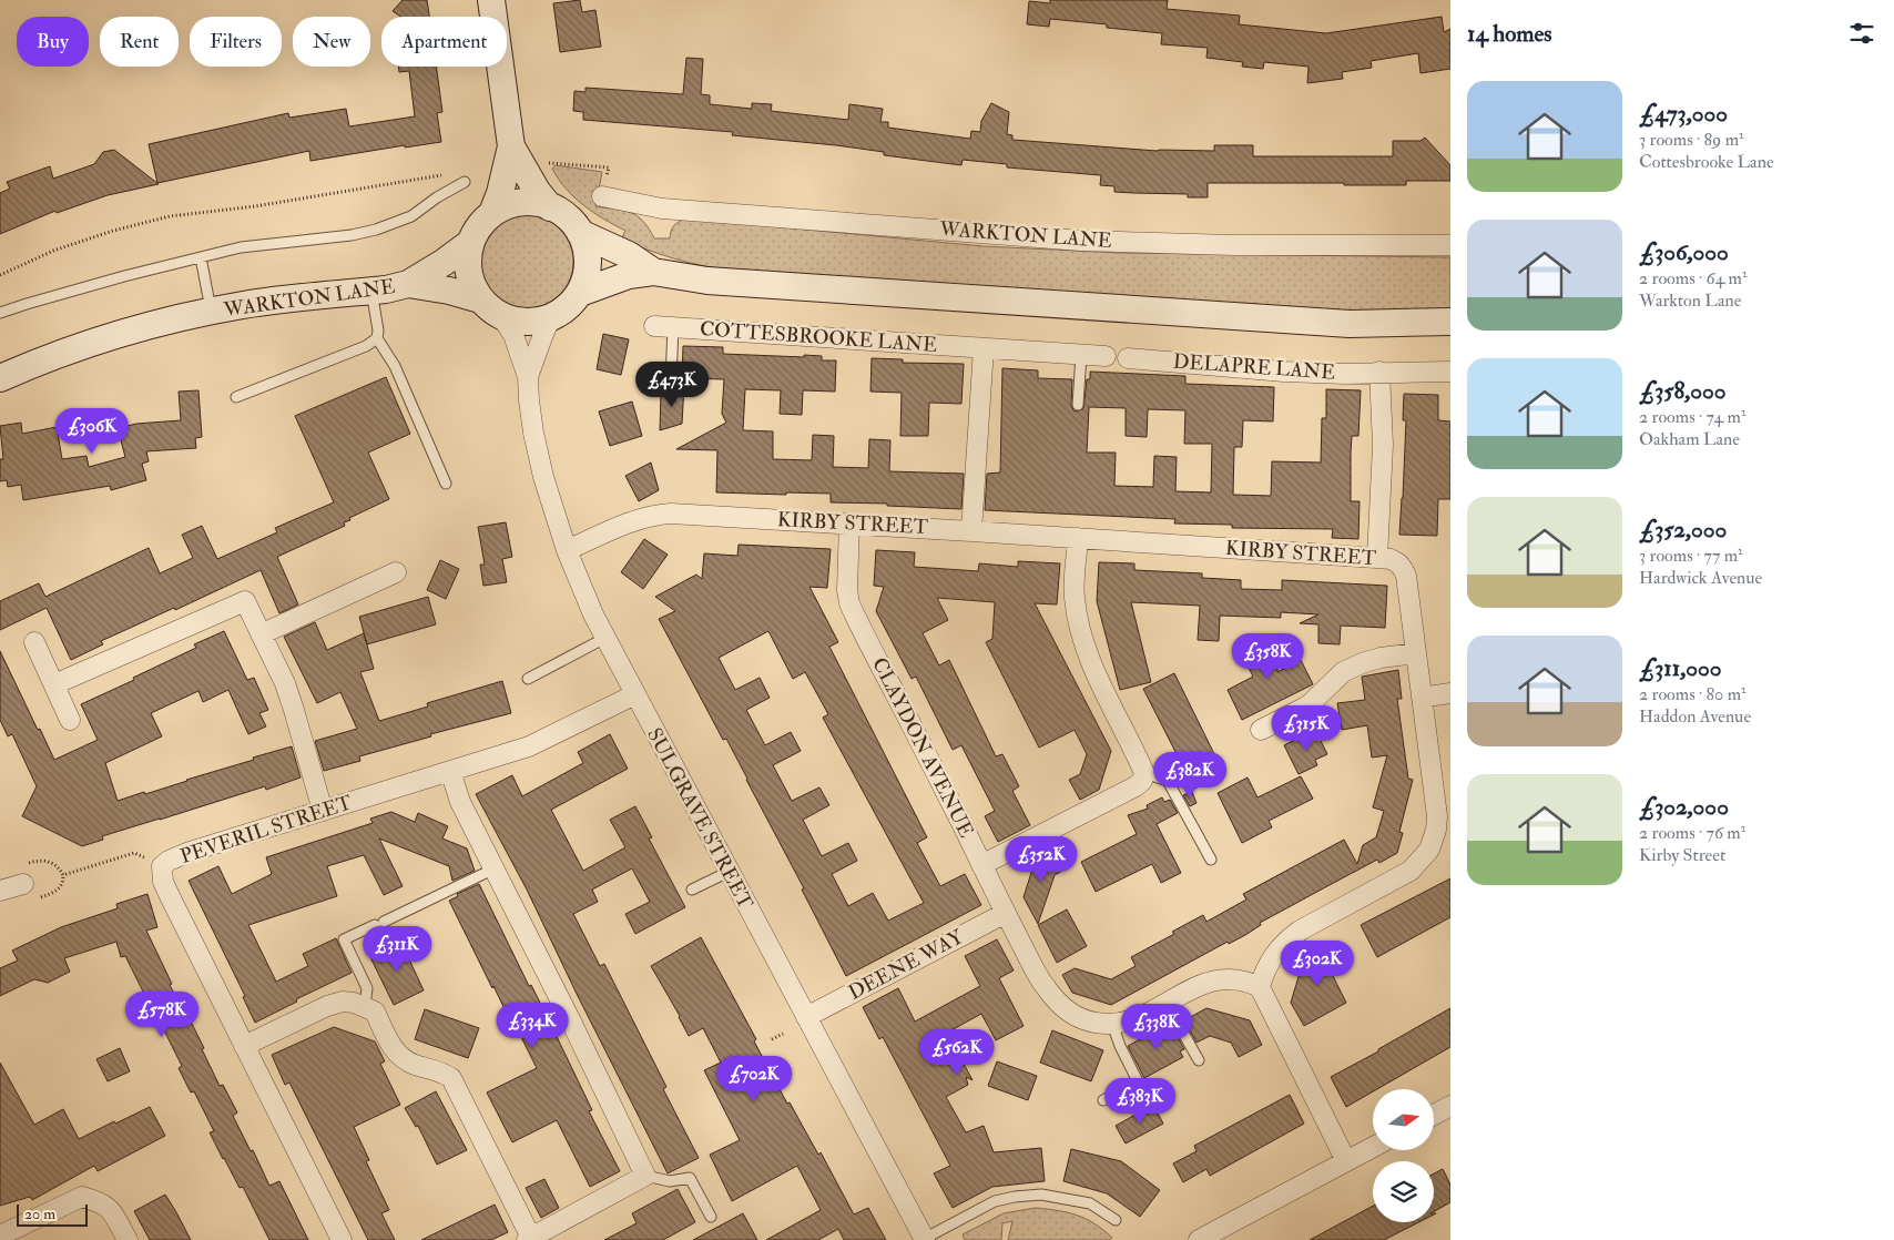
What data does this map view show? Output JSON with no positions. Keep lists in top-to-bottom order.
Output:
{
  "streets": {
    "street": [
      "WARKTON LANE",
      "COTTESBROOKE LANE",
      "DELAPRE LANE",
      "KIRBY STREET",
      "CLAYDON AVENUE",
      "SULGRAVE STREET",
      "PEVERIL STREET",
      "DEENE WAY"
    ]
  },
  "crossings": [
    ["WARKTON LANE", "SULGRAVE STREET"],
    ["KIRBY STREET", "CLAYDON AVENUE"],
    ["KIRBY STREET", "SULGRAVE STREET"],
    ["CLAYDON AVENUE", "DEENE WAY"],
    ["SULGRAVE STREET", "PEVERIL STREET"],
    ["SULGRAVE STREET", "DEENE WAY"]
  ],
  "scale_bar": "20 m",
  "north": "right",
  "page": {
    "heading": "14 homes",
    "chip": [
      "Buy",
      "Rent",
      "Filters",
      "New",
      "Apartment"
    ],
    "list": [
      {
        "name": "£473,000",
        "note": "3 rooms · 89 m² · Cottesbrooke Lane"
      },
      {
        "name": "£306,000",
        "note": "2 rooms · 64 m² · Warkton Lane"
      },
      {
        "name": "£358,000",
        "note": "2 rooms · 74 m² · Oakham Lane"
      },
      {
        "name": "£352,000",
        "note": "3 rooms · 77 m² · Hardwick Avenue"
      },
      {
        "name": "£311,000",
        "note": "2 rooms · 80 m² · Haddon Avenue"
      },
      {
        "name": "£302,000",
        "note": "2 rooms · 76 m² · Kirby Street"
      }
    ],
    "price": [
      "£473K",
      "£306K",
      "£358K",
      "£315K",
      "£382K",
      "£352K",
      "£311K",
      "£302K",
      "£578K",
      "£334K",
      "£338K",
      "£562K",
      "£702K",
      "£383K"
    ],
    "scale": "20 m"
  }
}
